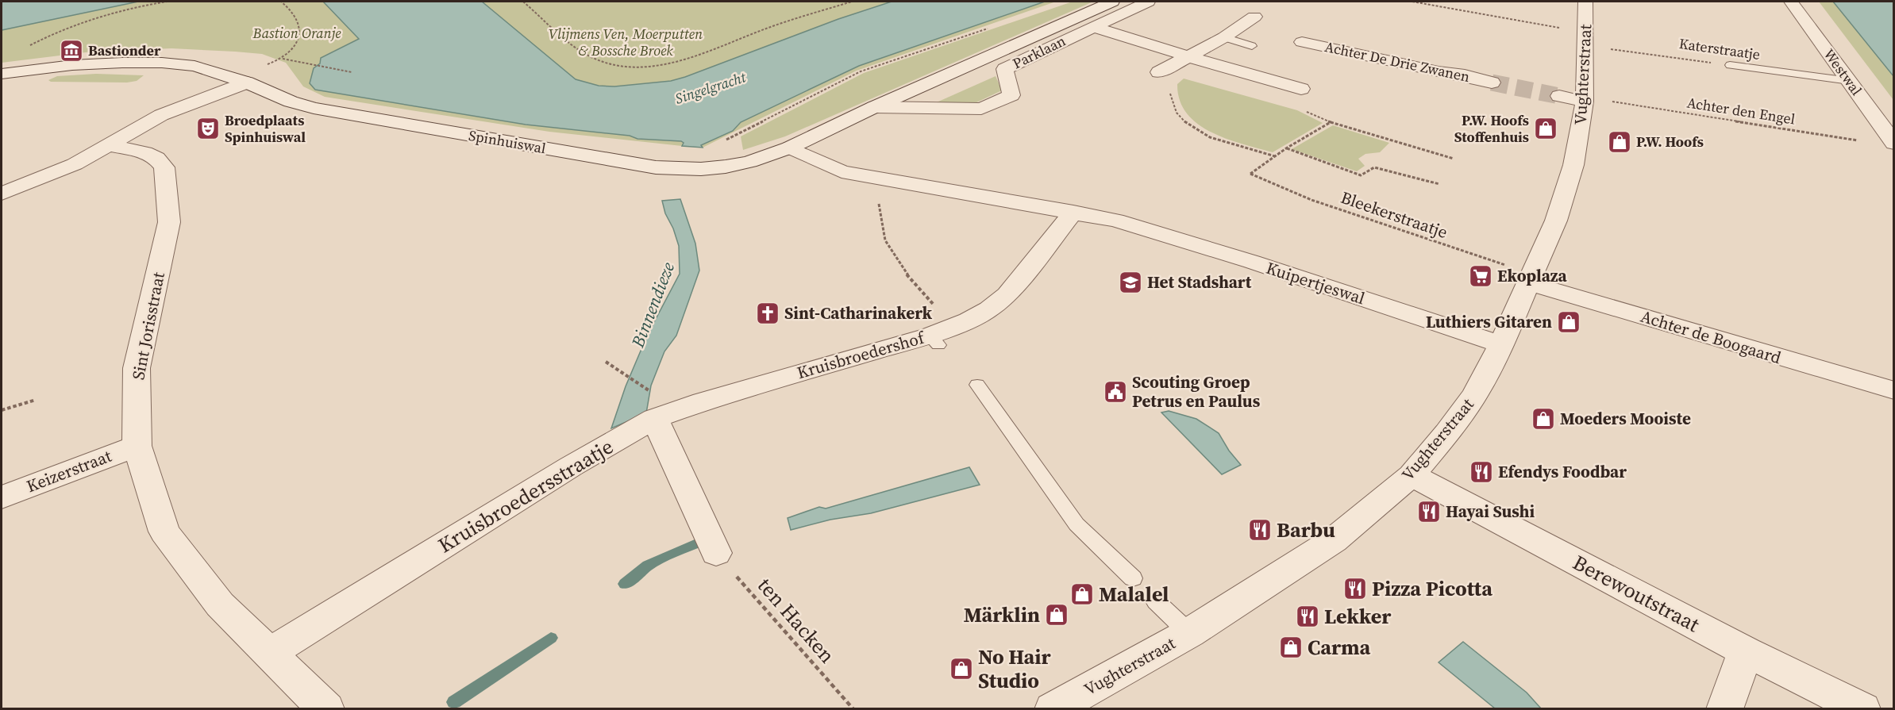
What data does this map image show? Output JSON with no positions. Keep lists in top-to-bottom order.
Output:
{
  "streets": {
    "street": [
      "Parklaan",
      "Achter De Drie Zwanen",
      "Westwal",
      "Vughterstraat",
      "Spinhuiswal",
      "Kuipertjeswal",
      "Sint Jorisstraat",
      "Achter de Boogaard",
      "Kruisbroedershof",
      "Keizerstraat",
      "Kruisbroedersstraatje",
      "Berewoutstraat"
    ],
    "lane": ["Katerstraatje"],
    "path": ["Achter den Engel", "Bleekerstraatje", "ten Hacken"]
  },
  "crossings": [
    ["Katerstraatje", "Westwal"],
    ["Katerstraatje", "Vughterstraat"],
    ["Parklaan", "Spinhuiswal"],
    ["Vughterstraat", "Achter den Engel"],
    ["Vughterstraat", "Bleekerstraatje"],
    ["Vughterstraat", "Kuipertjeswal"],
    ["Vughterstraat", "Achter de Boogaard"],
    ["Vughterstraat", "Berewoutstraat"],
    ["Bleekerstraatje", "Achter de Boogaard"],
    ["Kuipertjeswal", "Kruisbroedershof"],
    ["Sint Jorisstraat", "Keizerstraat"],
    ["Sint Jorisstraat", "Kruisbroedersstraatje"],
    ["Kruisbroedershof", "Kruisbroedersstraatje"]
  ],
  "water": ["Singelgracht", "Binnendieze"],
  "parks": ["Bastion Oranje", "Vlijmens Ven, Moerputten & Bossche Broek"],
  "places": {
    "museum": ["Bastionder"],
    "theatre": ["Broedplaats Spinhuiswal"],
    "shop": [
      "P.W. Hoofs Stoffenhuis",
      "P.W. Hoofs",
      "Luthiers Gitaren",
      "Moeders Mooiste",
      "Malalel",
      "Märklin",
      "Carma",
      "No Hair Studio"
    ],
    "supermarket": ["Ekoplaza"],
    "school or university": ["Het Stadshart"],
    "church": ["Sint-Catharinakerk"],
    "public building": ["Scouting Groep Petrus en Paulus"],
    "restaurant": [
      "Efendys Foodbar",
      "Hayai Sushi",
      "Barbu",
      "Pizza Picotta",
      "Lekker"
    ]
  }
}
